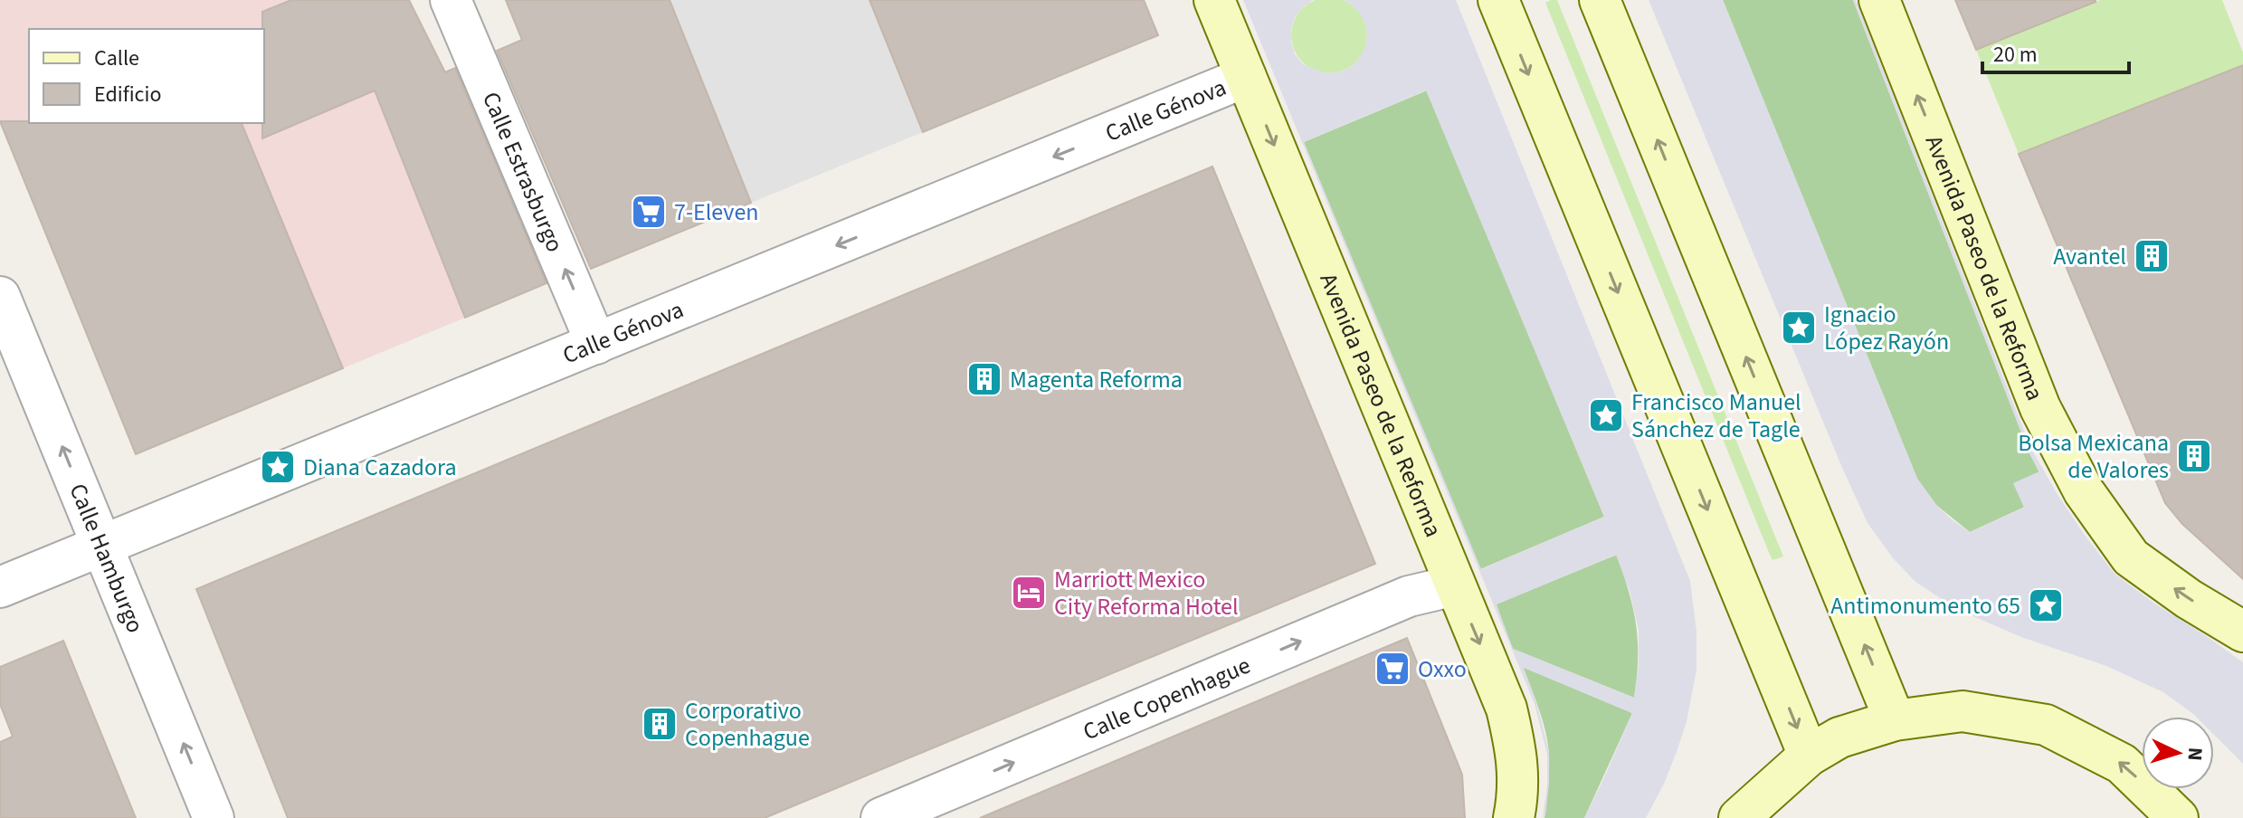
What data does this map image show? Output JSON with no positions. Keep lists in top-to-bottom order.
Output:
{
  "streets": {
    "main road": ["Avenida Paseo de la Reforma"],
    "street": [
      "Calle Génova",
      "Calle Estrasburgo",
      "Calle Hamburgo",
      "Calle Copenhague"
    ]
  },
  "crossings": [
    ["Calle Génova", "Calle Estrasburgo"],
    ["Calle Génova", "Avenida Paseo de la Reforma"],
    ["Calle Génova", "Calle Hamburgo"],
    ["Avenida Paseo de la Reforma", "Calle Copenhague"]
  ],
  "one_way": [
    "Calle Génova",
    "Calle Estrasburgo",
    "Calle Hamburgo",
    "Calle Copenhague"
  ],
  "places": {
    "supermarket": ["7-Eleven", "Oxxo"],
    "building": [
      "Avantel",
      "Magenta Reforma",
      "Bolsa Mexicana de Valores",
      "Corporativo Copenhague"
    ],
    "place": [
      "Ignacio López Rayón",
      "Francisco Manuel Sánchez de Tagle",
      "Diana Cazadora",
      "Antimonumento 65"
    ],
    "hotel": ["Marriott Mexico City Reforma Hotel"]
  },
  "legend": ["Calle", "Edificio"],
  "scale_bar": "20 m",
  "north": "right"
}
